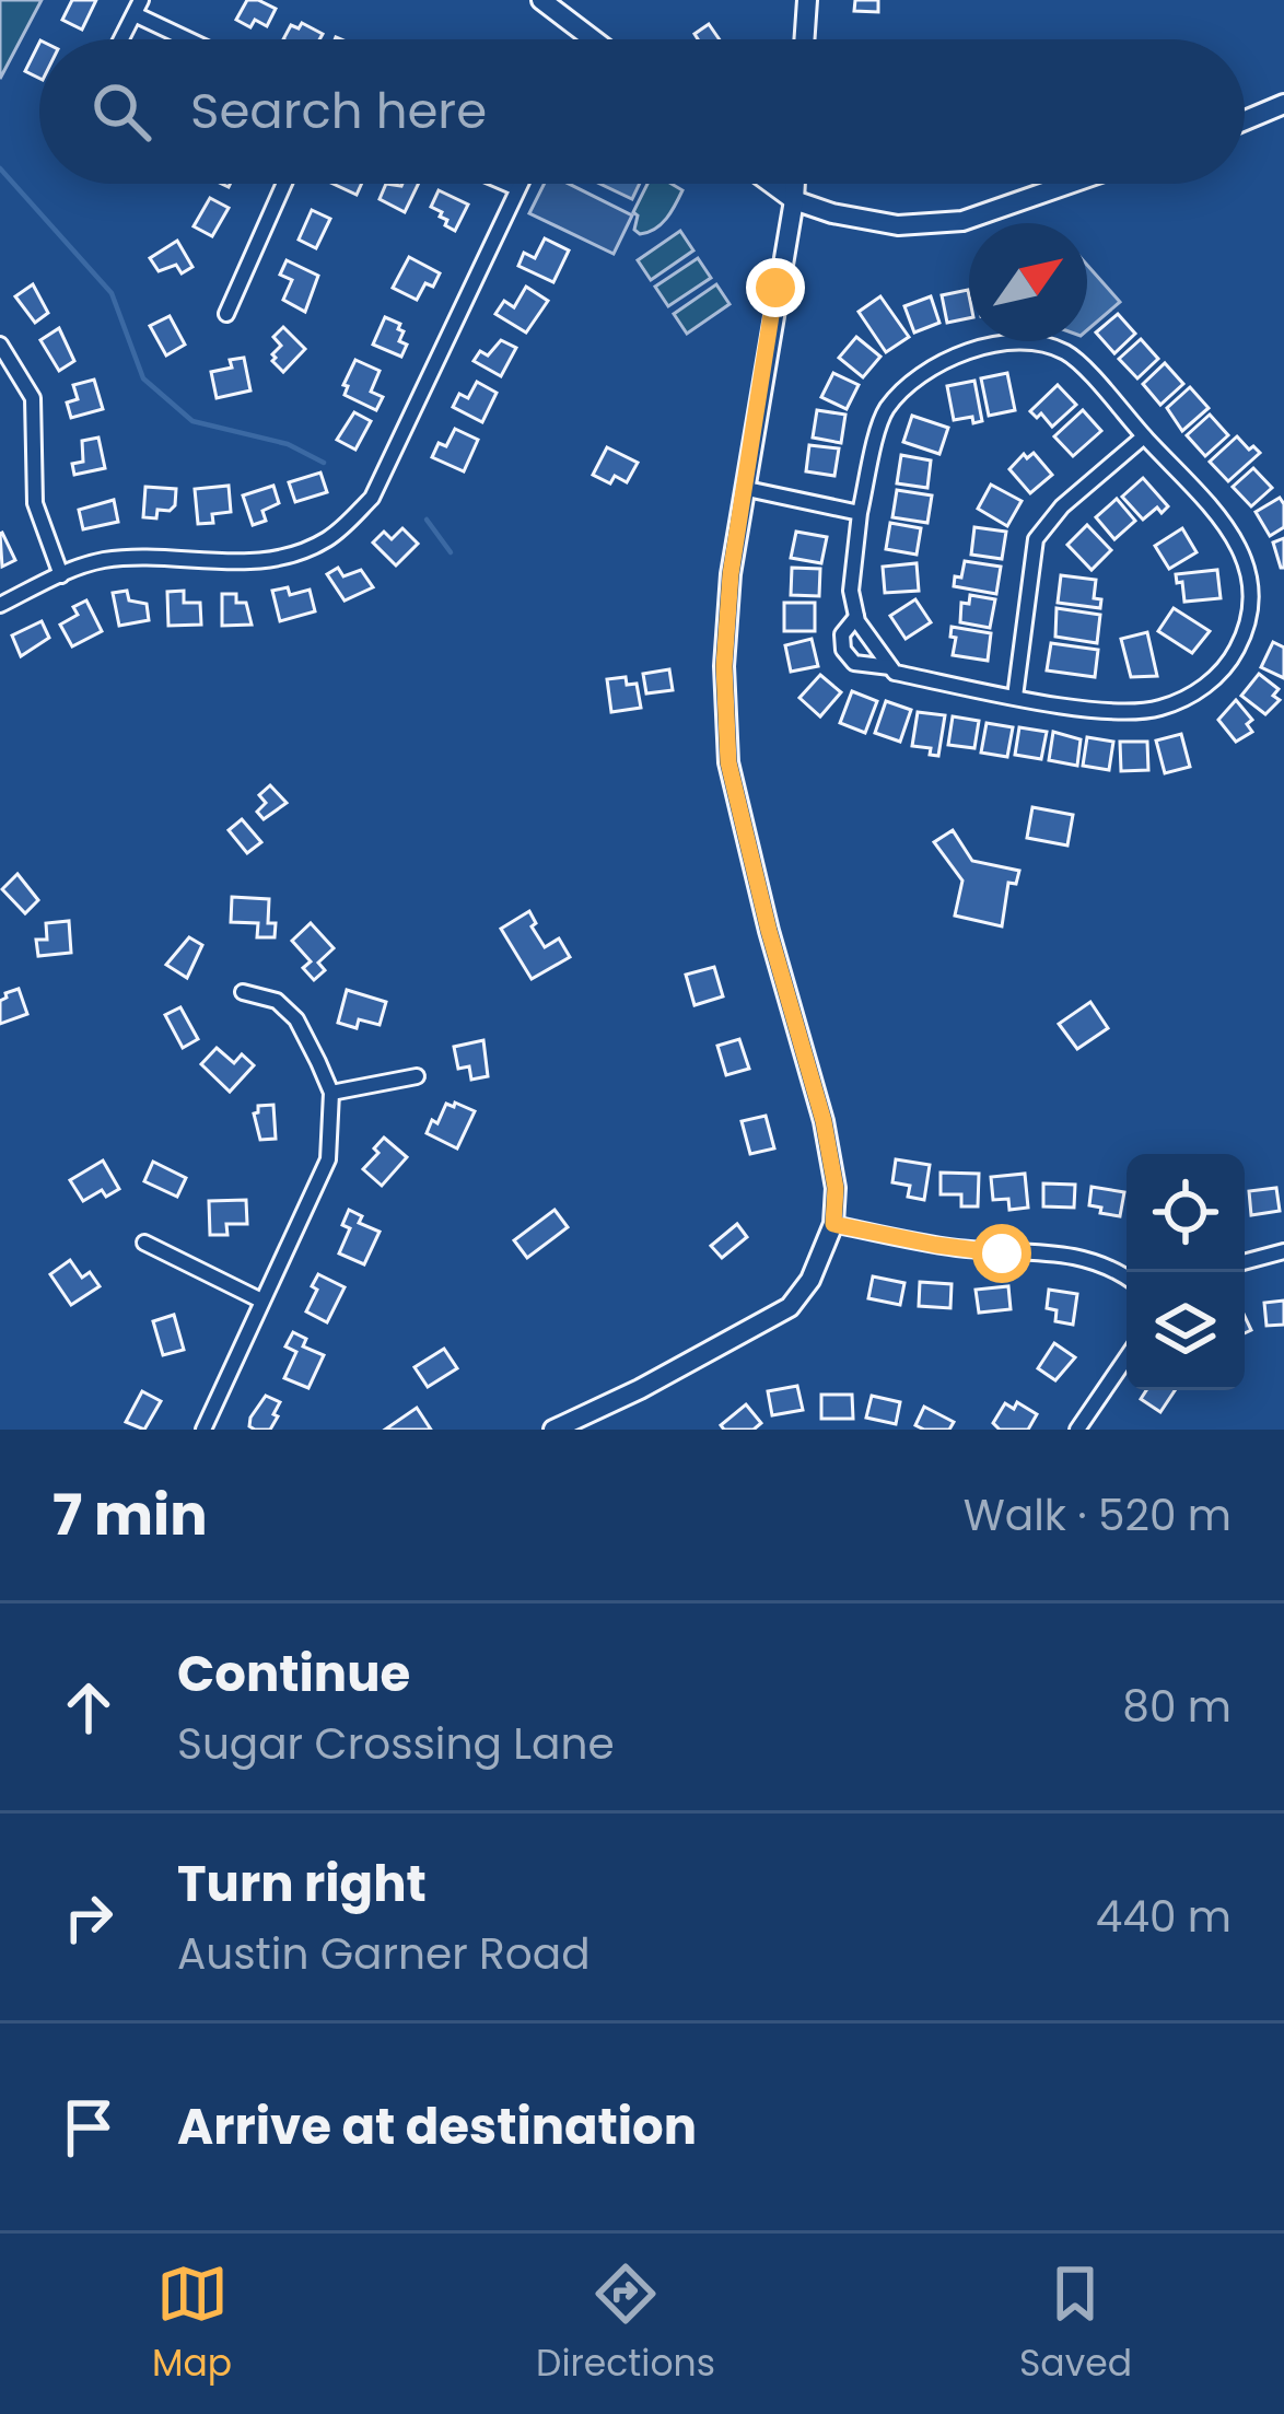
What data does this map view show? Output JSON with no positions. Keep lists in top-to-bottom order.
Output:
{
  "north": "top right",
  "page": {
    "search": "Search here",
    "heading": ["7 min", "Walk · 520 m"],
    "list": [
      ["Continue", "Sugar Crossing Lane", "80 m"],
      ["Turn right", "Austin Garner Road", "440 m"],
      "Arrive at destination"
    ],
    "nav": ["Map", "Directions", "Saved"]
  }
}
